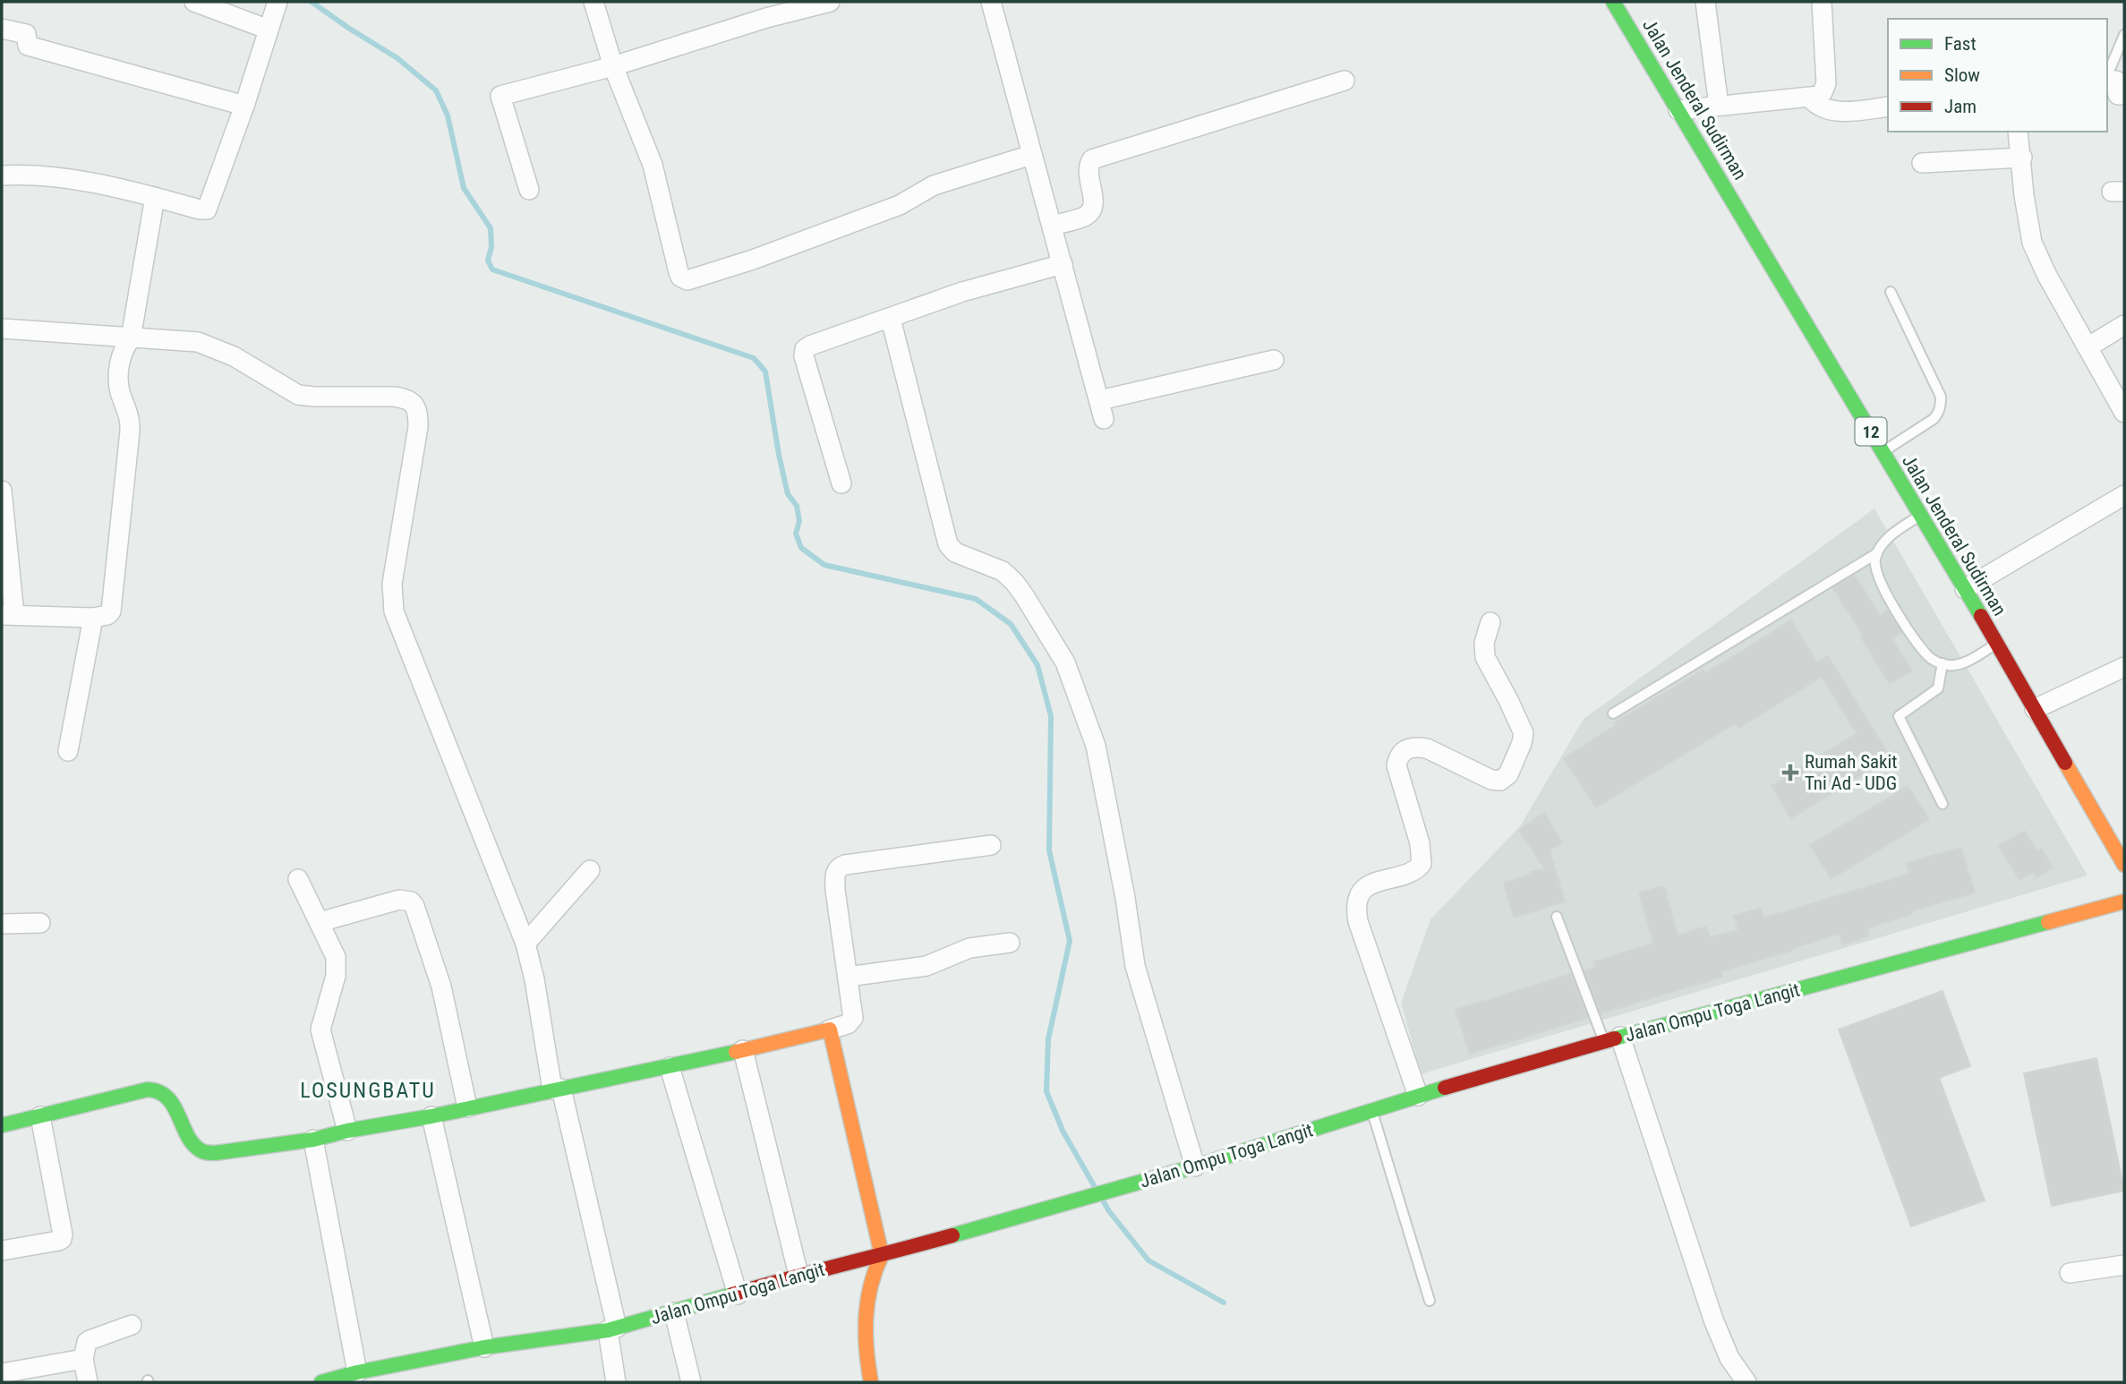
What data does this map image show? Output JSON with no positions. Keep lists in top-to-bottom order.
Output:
{
  "streets": {
    "main road": ["Jalan Jenderal Sudirman", "12", "Jalan Ompu Toga Langit"]
  },
  "districts": ["LOSUNGBATU"],
  "places": {
    "health": ["Rumah Sakit Tni Ad - UDG"]
  },
  "legend": ["Fast", "Slow", "Jam"]
}
